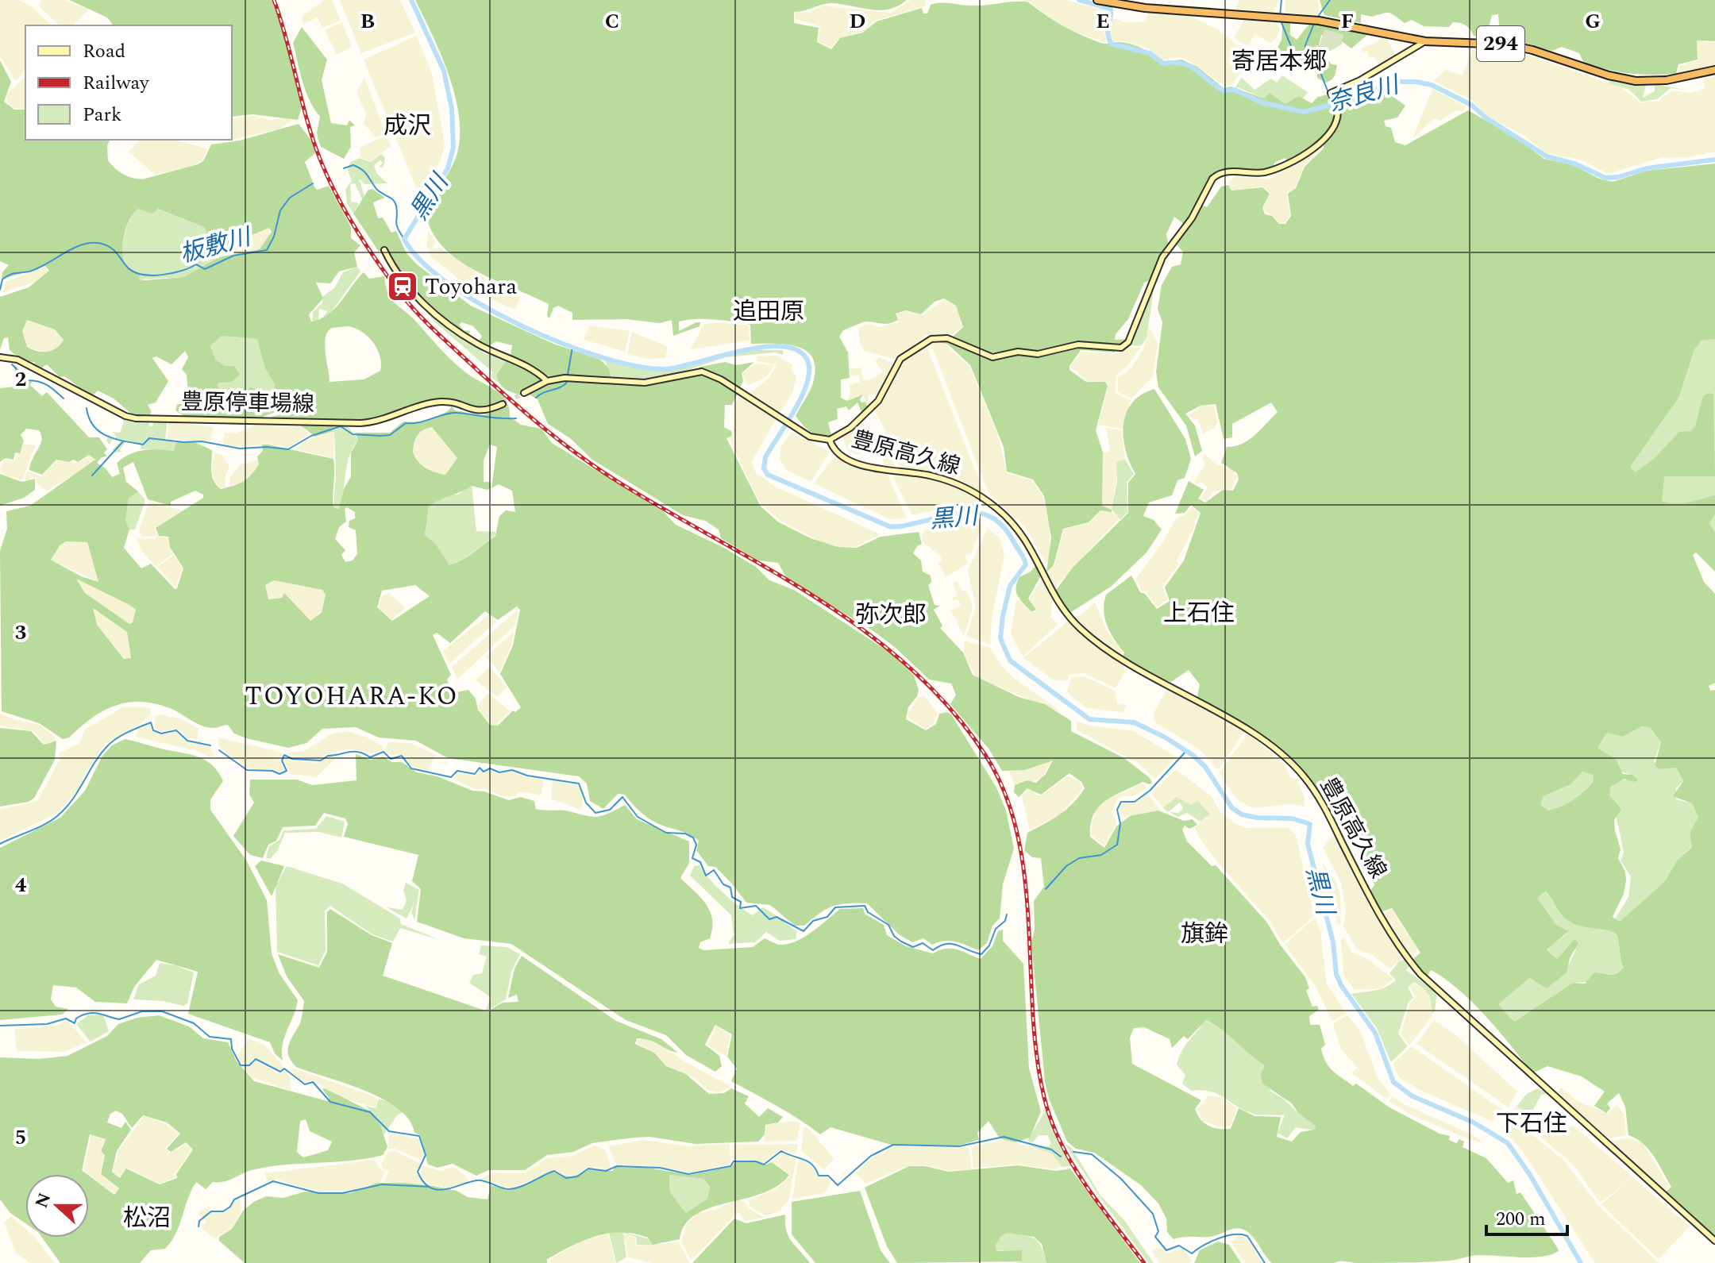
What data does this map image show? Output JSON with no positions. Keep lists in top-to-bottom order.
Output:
{
  "streets": {
    "highway": ["294"],
    "main road": ["豊原停車場線", "豊原高久線"]
  },
  "districts": [
    "寄居本郷",
    "成沢",
    "追田原",
    "上石住",
    "弥次郎",
    "TOYOHARA-KO",
    "旗鉾",
    "下石住",
    "松沼"
  ],
  "water": ["奈良川", "黒川", "板敷川"],
  "places": {
    "station": ["Toyohara"]
  },
  "legend": ["Road", "Railway", "Park"],
  "scale_bar": "200 m",
  "north": "left",
  "grid": {
    "columns": [
      "B",
      "C",
      "D",
      "E",
      "F",
      "G"
    ],
    "rows": [
      "2",
      "3",
      "4",
      "5"
    ]
  }
}
